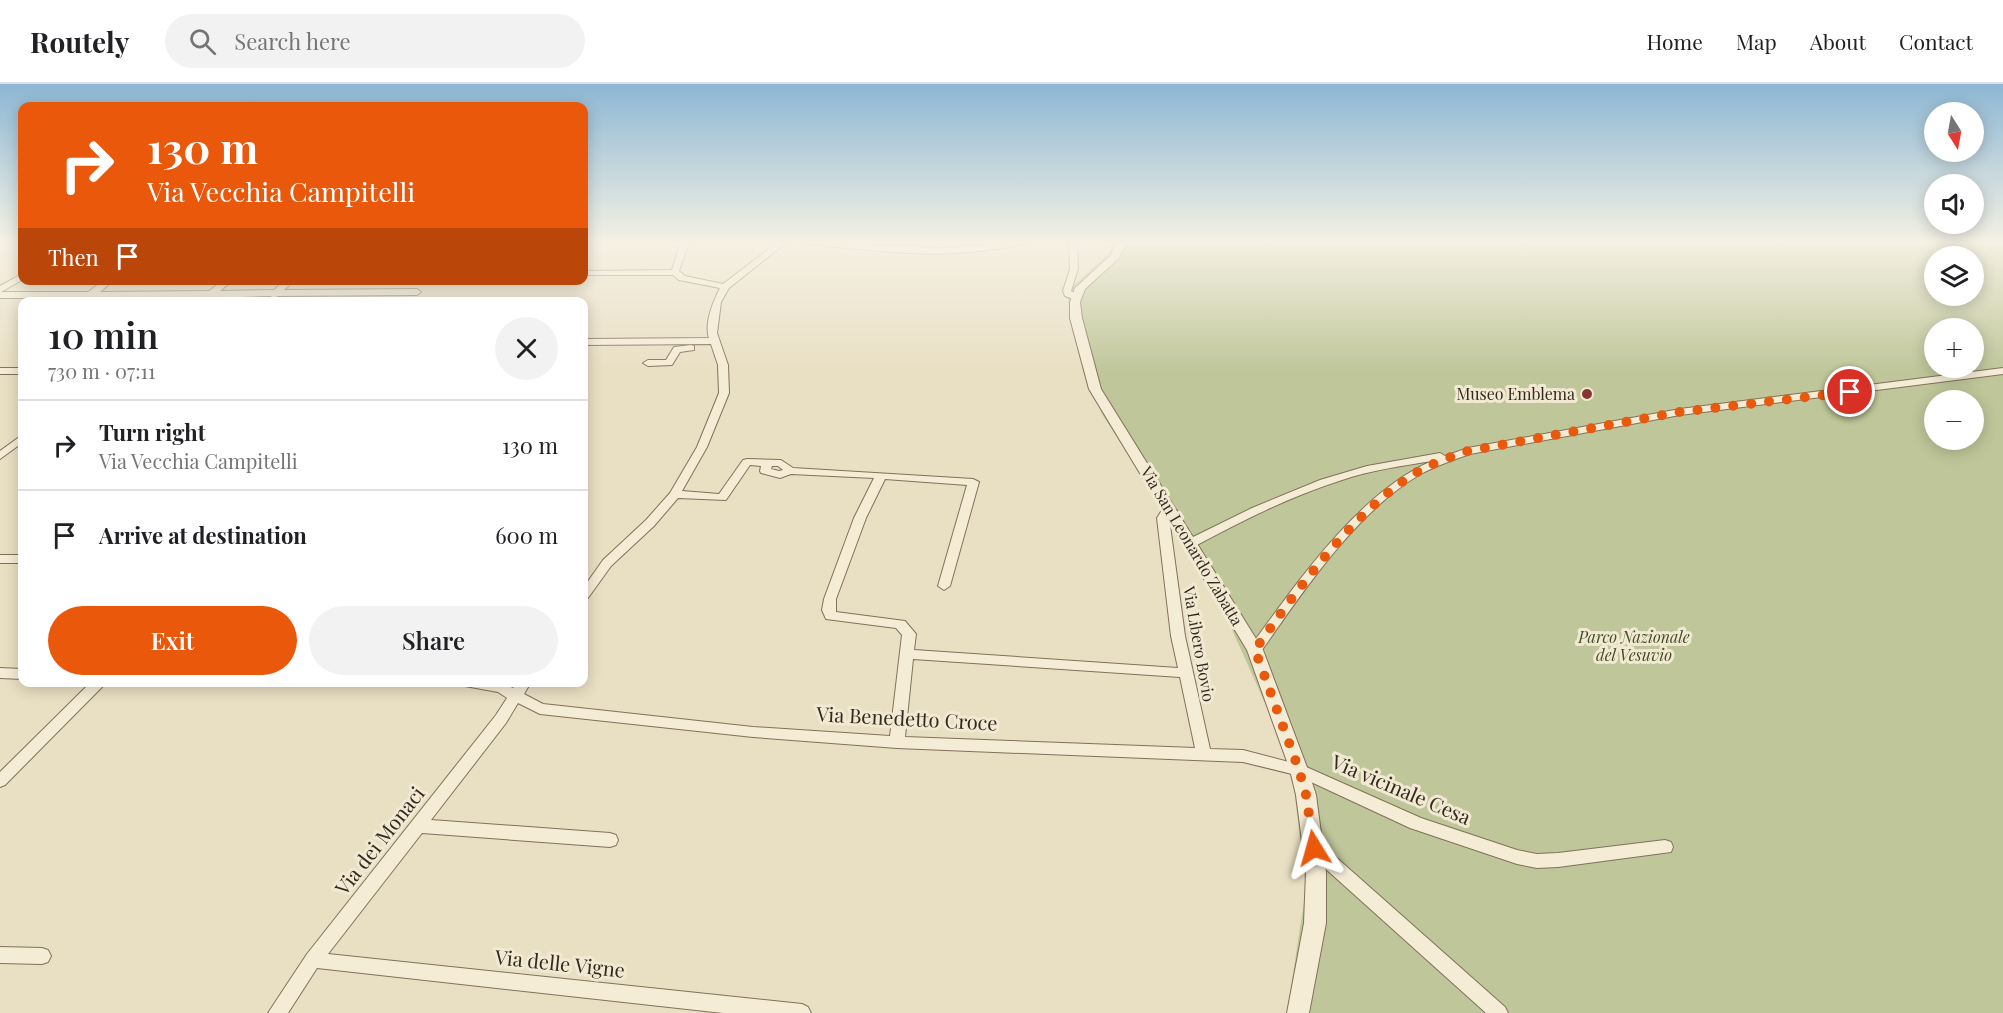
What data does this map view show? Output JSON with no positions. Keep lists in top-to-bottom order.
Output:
{
  "streets": {
    "street": [
      "Via San Leonardo Zabatta",
      "Via Libero Bovio",
      "Via Benedetto Croce",
      "Via vicinale Cesa",
      "Via dei Monaci",
      "Via delle Vigne"
    ]
  },
  "crossings": [
    ["Via San Leonardo Zabatta", "Via Libero Bovio"],
    ["Via San Leonardo Zabatta", "Via Benedetto Croce"],
    ["Via San Leonardo Zabatta", "Via vicinale Cesa"],
    ["Via Libero Bovio", "Via Benedetto Croce"],
    ["Via Benedetto Croce", "Via vicinale Cesa"],
    ["Via Benedetto Croce", "Via dei Monaci"],
    ["Via dei Monaci", "Via delle Vigne"]
  ],
  "parks": ["Parco Nazionale del Vesuvio"],
  "places": ["Museo Emblema"],
  "north": "bottom",
  "page": {
    "header": "Routely",
    "search": "Search here",
    "nav": [
      "Home",
      "Map",
      "About",
      "Contact"
    ],
    "map_buttons": ["+", "−"],
    "turn": ["130 m", "Via Vecchia Campitelli"],
    "then": "Then",
    "heading": ["10 min", "730 m · 07:11"],
    "list": [
      {
        "name": "Turn right",
        "note": "Via Vecchia Campitelli",
        "value": "130 m"
      },
      {
        "name": "Arrive at destination",
        "value": "600 m"
      }
    ],
    "buttons": ["Exit", "Share"]
  }
}
